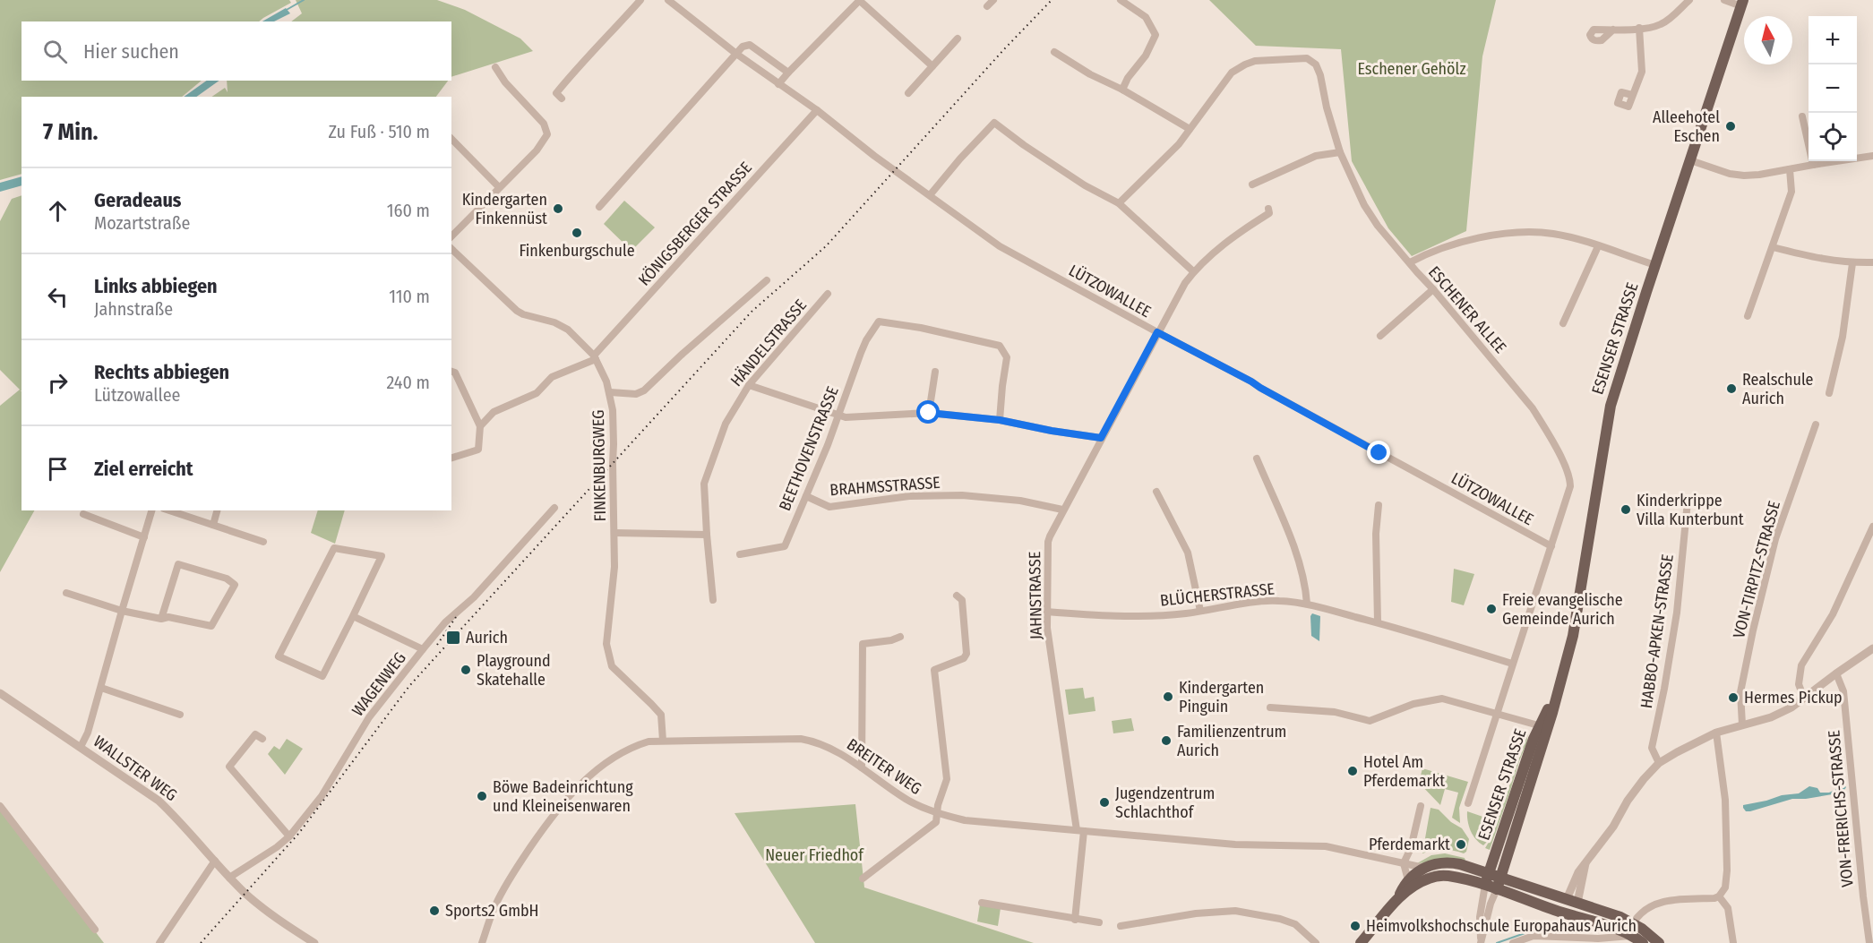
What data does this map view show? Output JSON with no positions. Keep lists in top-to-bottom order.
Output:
{
  "streets": {
    "main road": ["ESENSER STRASSE"],
    "street": [
      "KÖNIGSBERGER STRASSE",
      "LÜTZOWALLEE",
      "ESCHENER ALLEE",
      "HÄNDELSTRASSE",
      "BEETHOVENSTRASSE",
      "FINKENBURGWEG",
      "BRAHMSSTRASSE",
      "VON-TIRPITZ-STRASSE",
      "BLÜCHERSTRASSE",
      "JAHNSTRASSE",
      "HABBO-APKEN-STRASSE",
      "WAGENWEG",
      "BREITER WEG",
      "WALLSTER WEG",
      "VON-FRERICHS-STRASSE"
    ]
  },
  "crossings": [
    ["KÖNIGSBERGER STRASSE", "LÜTZOWALLEE"],
    ["KÖNIGSBERGER STRASSE", "FINKENBURGWEG"],
    ["LÜTZOWALLEE", "ESCHENER ALLEE"],
    ["LÜTZOWALLEE", "JAHNSTRASSE"],
    ["BEETHOVENSTRASSE", "BRAHMSSTRASSE"],
    ["FINKENBURGWEG", "BREITER WEG"],
    ["BRAHMSSTRASSE", "JAHNSTRASSE"],
    ["BLÜCHERSTRASSE", "JAHNSTRASSE"],
    ["JAHNSTRASSE", "BREITER WEG"],
    ["WAGENWEG", "WALLSTER WEG"]
  ],
  "parks": ["Eschener Gehölz", "Neuer Friedhof"],
  "places": {
    "other": [
      "Alleehotel Eschen",
      "Kindergarten Finkennüst",
      "Finkenburgschule",
      "Realschule Aurich",
      "Kinderkrippe Villa Kunterbunt",
      "Freie evangelische Gemeinde Aurich",
      "Playground Skatehalle",
      "Kindergarten Pinguin",
      "Hermes Pickup",
      "Familienzentrum Aurich",
      "Hotel Am Pferdemarkt",
      "Böwe Badeinrichtung und Kleineisenwaren",
      "Jugendzentrum Schlachthof",
      "Pferdemarkt",
      "Sports2 GmbH",
      "Heimvolkshochschule Europahaus Aurich"
    ],
    "transit": ["Aurich"]
  },
  "north": "top",
  "page": {
    "map_buttons": ["+", "−"],
    "search": "Hier suchen",
    "heading": ["7 Min.", "Zu Fuß · 510 m"],
    "list": [
      ["Geradeaus", "Mozartstraße", "160 m"],
      ["Links abbiegen", "Jahnstraße", "110 m"],
      ["Rechts abbiegen", "Lützowallee", "240 m"],
      "Ziel erreicht"
    ]
  }
}
